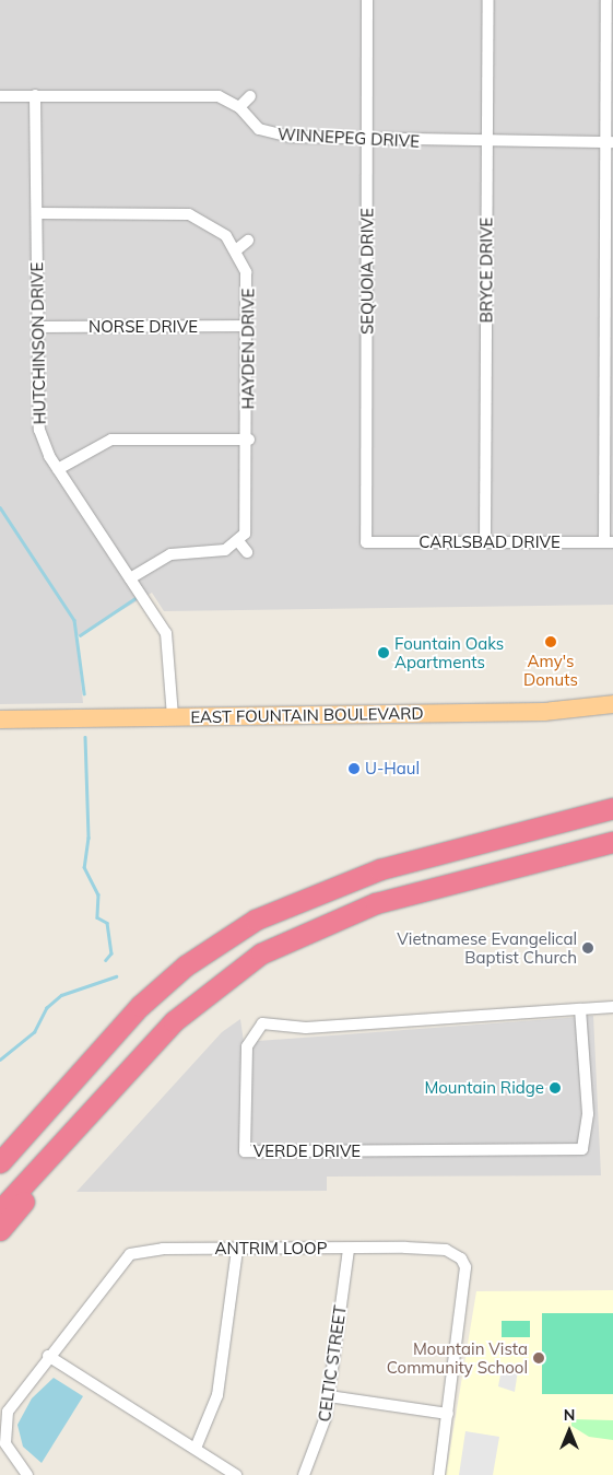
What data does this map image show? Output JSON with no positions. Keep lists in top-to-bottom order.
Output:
{
  "streets": {
    "main road": ["EAST FOUNTAIN BOULEVARD"],
    "street": [
      "WINNEPEG DRIVE",
      "BRYCE DRIVE",
      "SEQUOIA DRIVE",
      "NORSE DRIVE",
      "HUTCHINSON DRIVE",
      "HAYDEN DRIVE",
      "CARLSBAD DRIVE",
      "VERDE DRIVE",
      "ANTRIM LOOP",
      "CELTIC STREET"
    ]
  },
  "crossings": [
    ["WINNEPEG DRIVE", "BRYCE DRIVE"],
    ["WINNEPEG DRIVE", "SEQUOIA DRIVE"],
    ["WINNEPEG DRIVE", "HUTCHINSON DRIVE"],
    ["BRYCE DRIVE", "CARLSBAD DRIVE"],
    ["SEQUOIA DRIVE", "CARLSBAD DRIVE"],
    ["NORSE DRIVE", "HUTCHINSON DRIVE"],
    ["NORSE DRIVE", "HAYDEN DRIVE"],
    ["HUTCHINSON DRIVE", "HAYDEN DRIVE"],
    ["HUTCHINSON DRIVE", "EAST FOUNTAIN BOULEVARD"],
    ["ANTRIM LOOP", "CELTIC STREET"]
  ],
  "places": [
    "Amy's Donuts",
    "Fountain Oaks Apartments",
    "U-Haul",
    "Vietnamese Evangelical Baptist Church",
    "Mountain Ridge",
    "Mountain Vista Community School"
  ],
  "north": "top"
}
